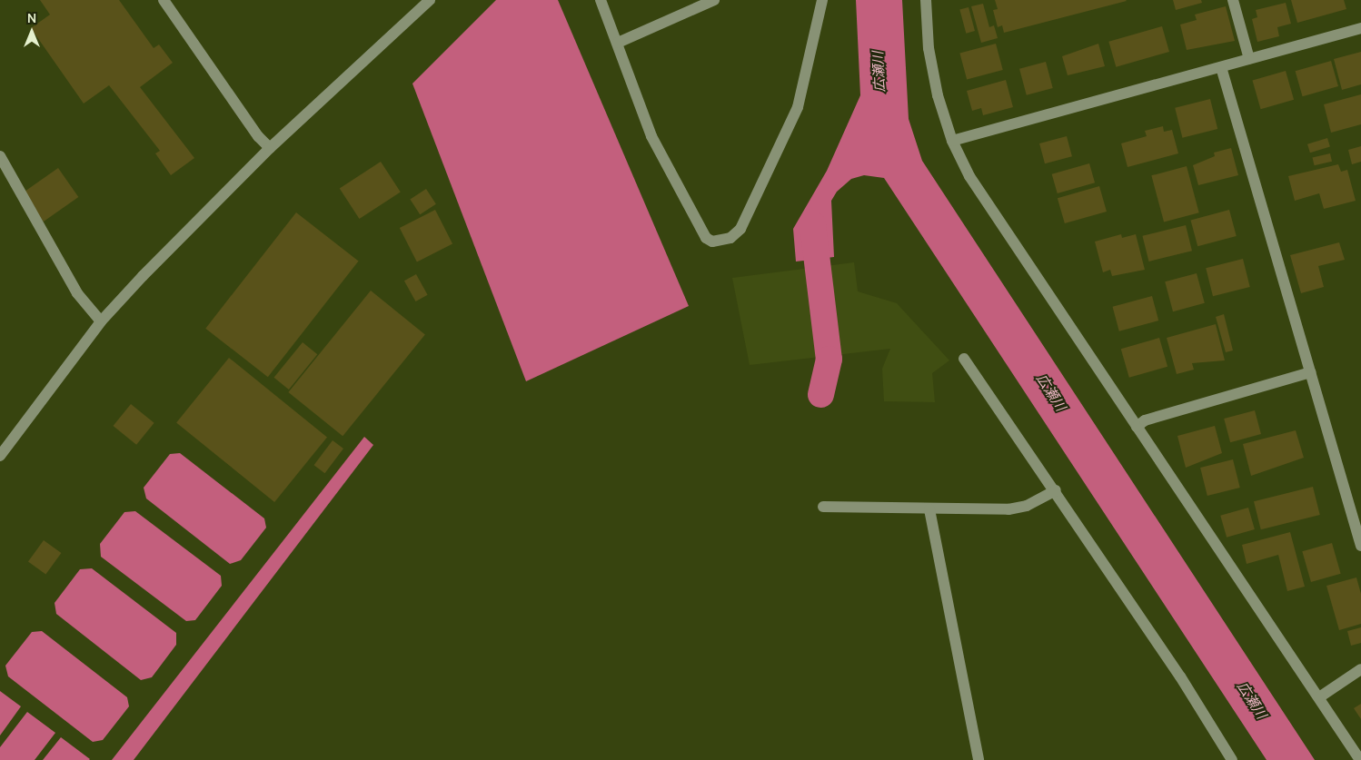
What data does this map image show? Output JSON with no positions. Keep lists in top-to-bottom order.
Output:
{
  "water": ["広瀬川"],
  "north": "top"
}
